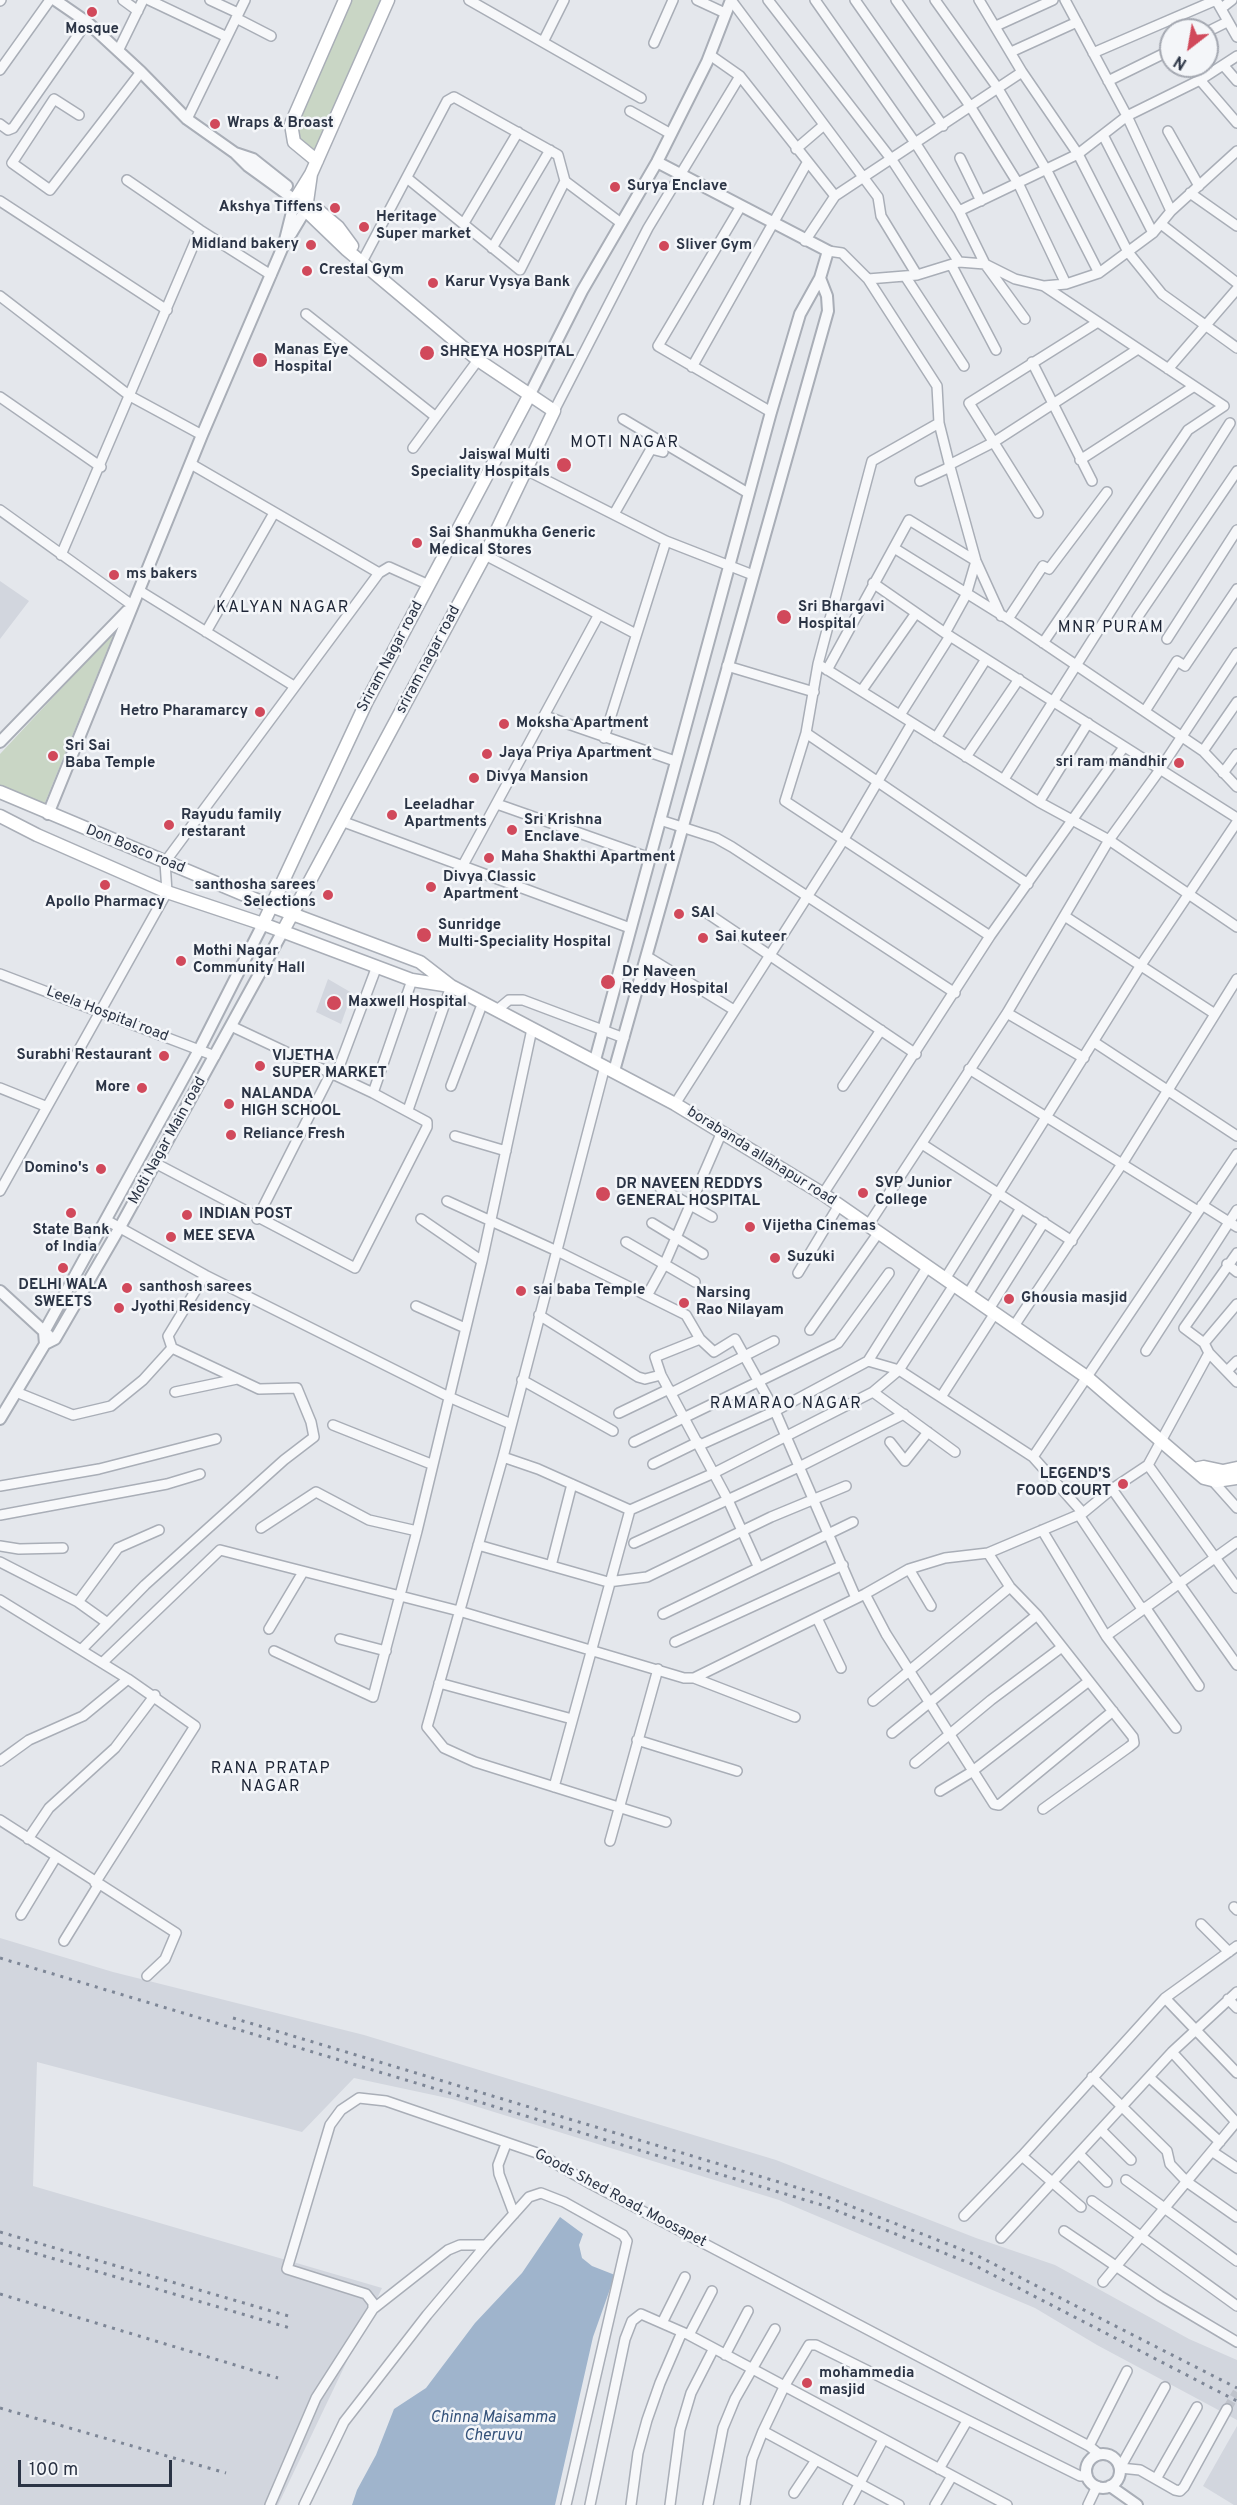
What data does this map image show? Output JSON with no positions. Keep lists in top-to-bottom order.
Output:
{
  "streets": {
    "main road": [
      "Sriram Nagar road",
      "sriram nagar road",
      "Don Bosco road",
      "borabanda allahapur road"
    ],
    "street": ["Leela Hospital road", "Moti Nagar Main road", "Goods Shed Road, Moosapet"]
  },
  "crossings": [
    ["Sriram Nagar road", "Don Bosco road"],
    ["Sriram Nagar road", "Moti Nagar Main road"],
    ["Sriram Nagar road", "borabanda allahapur road"],
    ["sriram nagar road", "Moti Nagar Main road"],
    ["sriram nagar road", "borabanda allahapur road"],
    ["Don Bosco road", "Moti Nagar Main road"],
    ["Don Bosco road", "borabanda allahapur road"],
    ["Leela Hospital road", "Moti Nagar Main road"],
    ["Moti Nagar Main road", "borabanda allahapur road"]
  ],
  "districts": [
    "MOTI NAGAR",
    "KALYAN NAGAR",
    "MNR PURAM",
    "RAMARAO NAGAR",
    "RANA PRATAP NAGAR"
  ],
  "water": ["Chinna Maisamma Cheruvu"],
  "places": [
    "Mosque",
    "Wraps & Broast",
    "Surya Enclave",
    "Akshya Tiffens",
    "Heritage Super market",
    "Midland bakery",
    "Sliver Gym",
    "Crestal Gym",
    "Karur Vysya Bank",
    "SHREYA HOSPITAL",
    "Manas Eye Hospital",
    "Jaiswal Multi Speciality Hospitals",
    "Sai Shanmukha Generic Medical Stores",
    "ms bakers",
    "Sri Bhargavi Hospital",
    "Hetro Pharamarcy",
    "Moksha Apartment",
    "Jaya Priya Apartment",
    "Sri Sai Baba Temple",
    "sri ram mandhir",
    "Divya Mansion",
    "Leeladhar Apartments",
    "Rayudu family restarant",
    "Sri Krishna Enclave",
    "Maha Shakthi Apartment",
    "Apollo Pharmacy",
    "Divya Classic Apartment",
    "santhosha sarees Selections",
    "SAI",
    "Sunridge Multi-Speciality Hospital",
    "Sai kuteer",
    "Mothi Nagar Community Hall",
    "Dr Naveen Reddy Hospital",
    "Maxwell Hospital",
    "Surabhi Restaurant",
    "VIJETHA SUPER MARKET",
    "More",
    "NALANDA HIGH SCHOOL",
    "Reliance Fresh",
    "Domino's",
    "SVP Junior College",
    "DR NAVEEN REDDYS GENERAL HOSPITAL",
    "State Bank of India",
    "INDIAN POST",
    "Vijetha Cinemas",
    "MEE SEVA",
    "Suzuki",
    "DELHI WALA SWEETS",
    "santhosh sarees",
    "sai baba Temple",
    "Ghousia masjid",
    "Narsing Rao Nilayam",
    "Jyothi Residency",
    "LEGEND'S FOOD COURT",
    "mohammedia masjid"
  ],
  "scale_bar": "100 m",
  "north": "bottom left"
}
